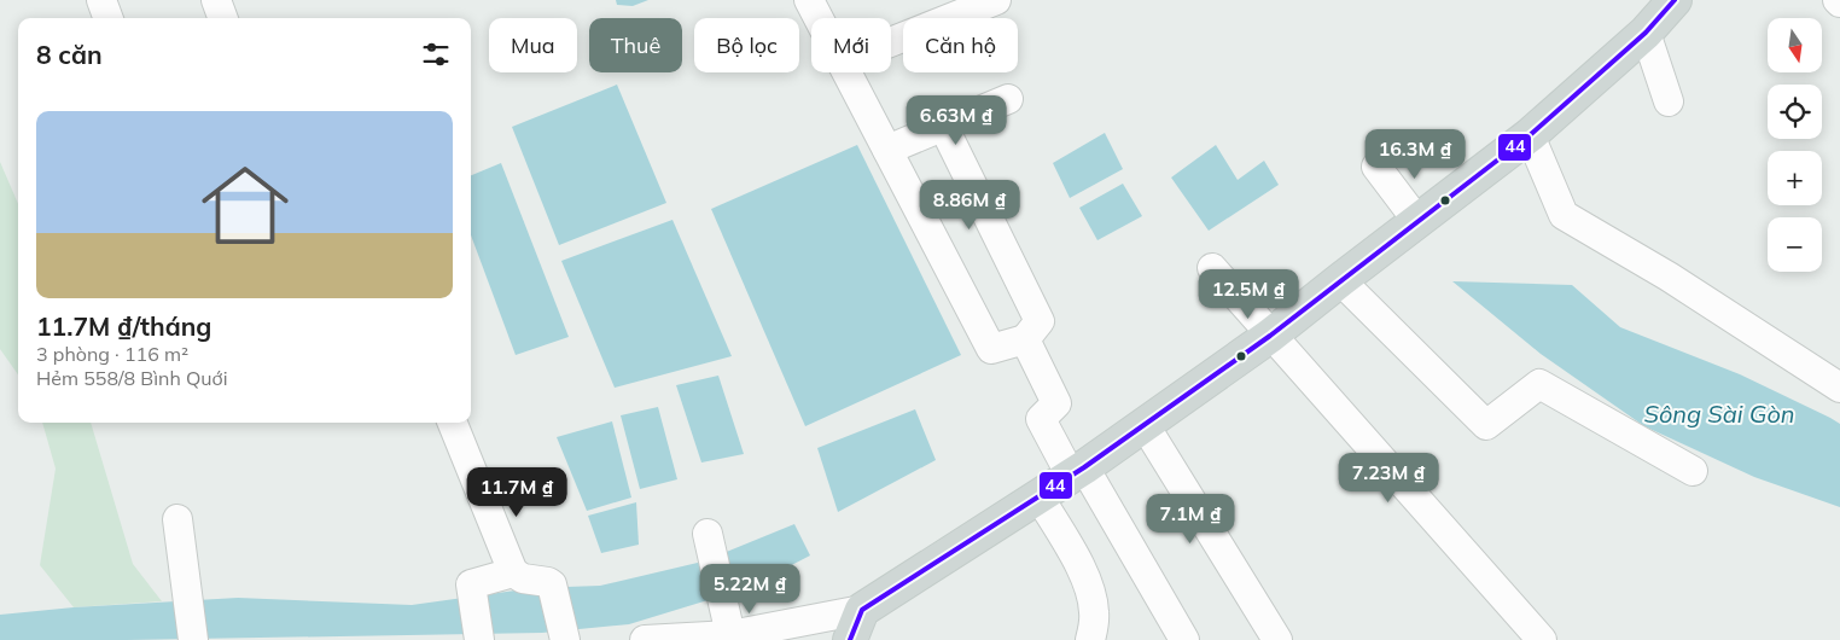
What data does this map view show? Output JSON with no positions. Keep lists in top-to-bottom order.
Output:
{
  "water": ["Sông Sài Gòn"],
  "lines": ["transit line 44"],
  "north": "bottom",
  "page": {
    "map_buttons": ["+", "−"],
    "chip": [
      "Mua",
      "Thuê",
      "Bộ lọc",
      "Mới",
      "Căn hộ"
    ],
    "heading": "8 căn",
    "list": [
      {
        "name": "11.7M ₫/tháng",
        "note": "3 phòng · 116 m² · Hẻm 558/8 Bình Quới"
      }
    ],
    "price": [
      "6.63M ₫",
      "16.3M ₫",
      "8.86M ₫",
      "12.5M ₫",
      "7.23M ₫",
      "11.7M ₫",
      "7.1M ₫",
      "5.22M ₫"
    ]
  }
}
